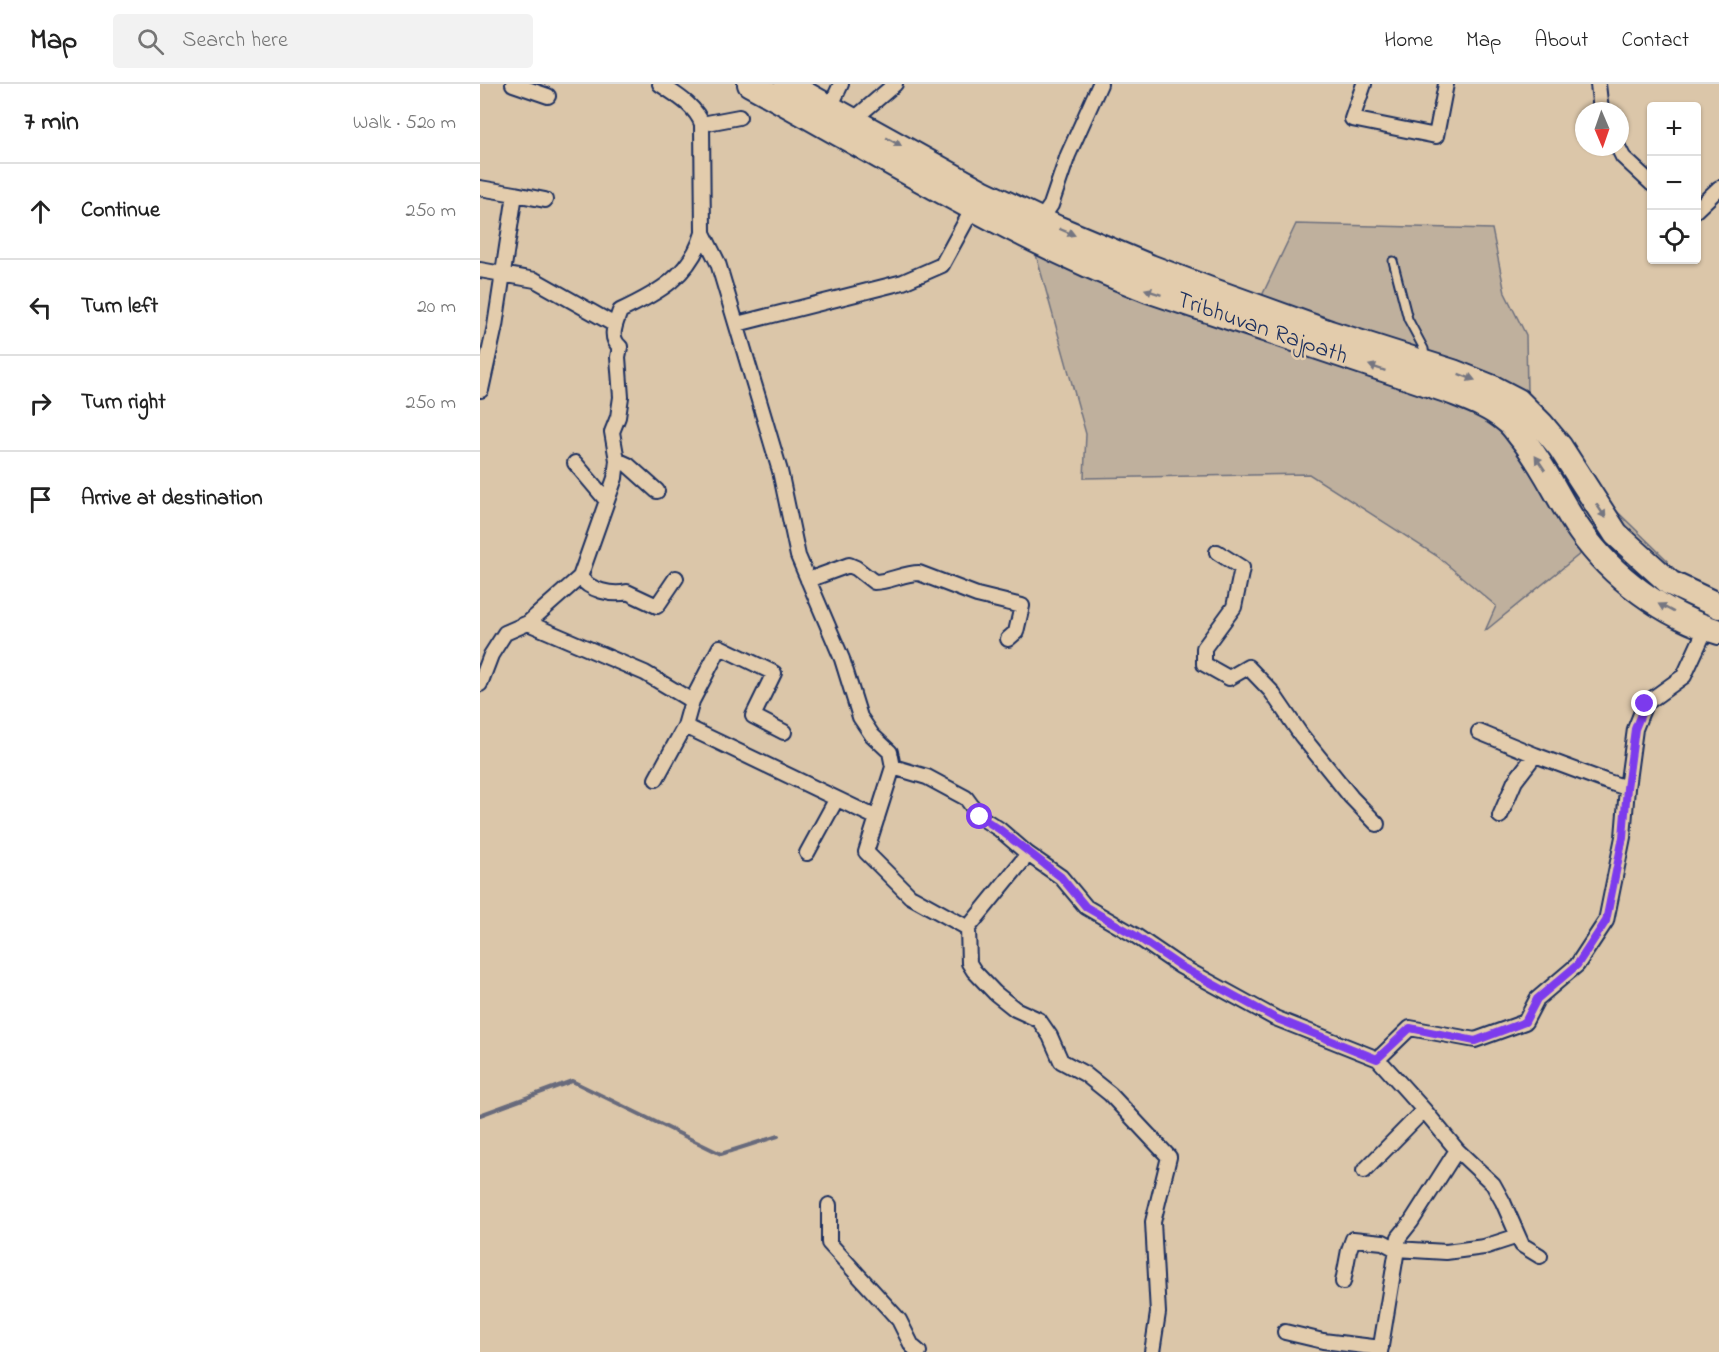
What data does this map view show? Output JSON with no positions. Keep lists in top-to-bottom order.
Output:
{
  "streets": {
    "highway": ["Tribhuvan Rajpath"]
  },
  "north": "bottom",
  "page": {
    "header": "Map",
    "search": "Search here",
    "nav": [
      "Home",
      "Map",
      "About",
      "Contact"
    ],
    "heading": ["7 min", "Walk · 520 m"],
    "map_buttons": ["+", "−"],
    "list": [
      ["Continue", "250 m"],
      ["Turn left", "20 m"],
      ["Turn right", "250 m"],
      "Arrive at destination"
    ]
  }
}
